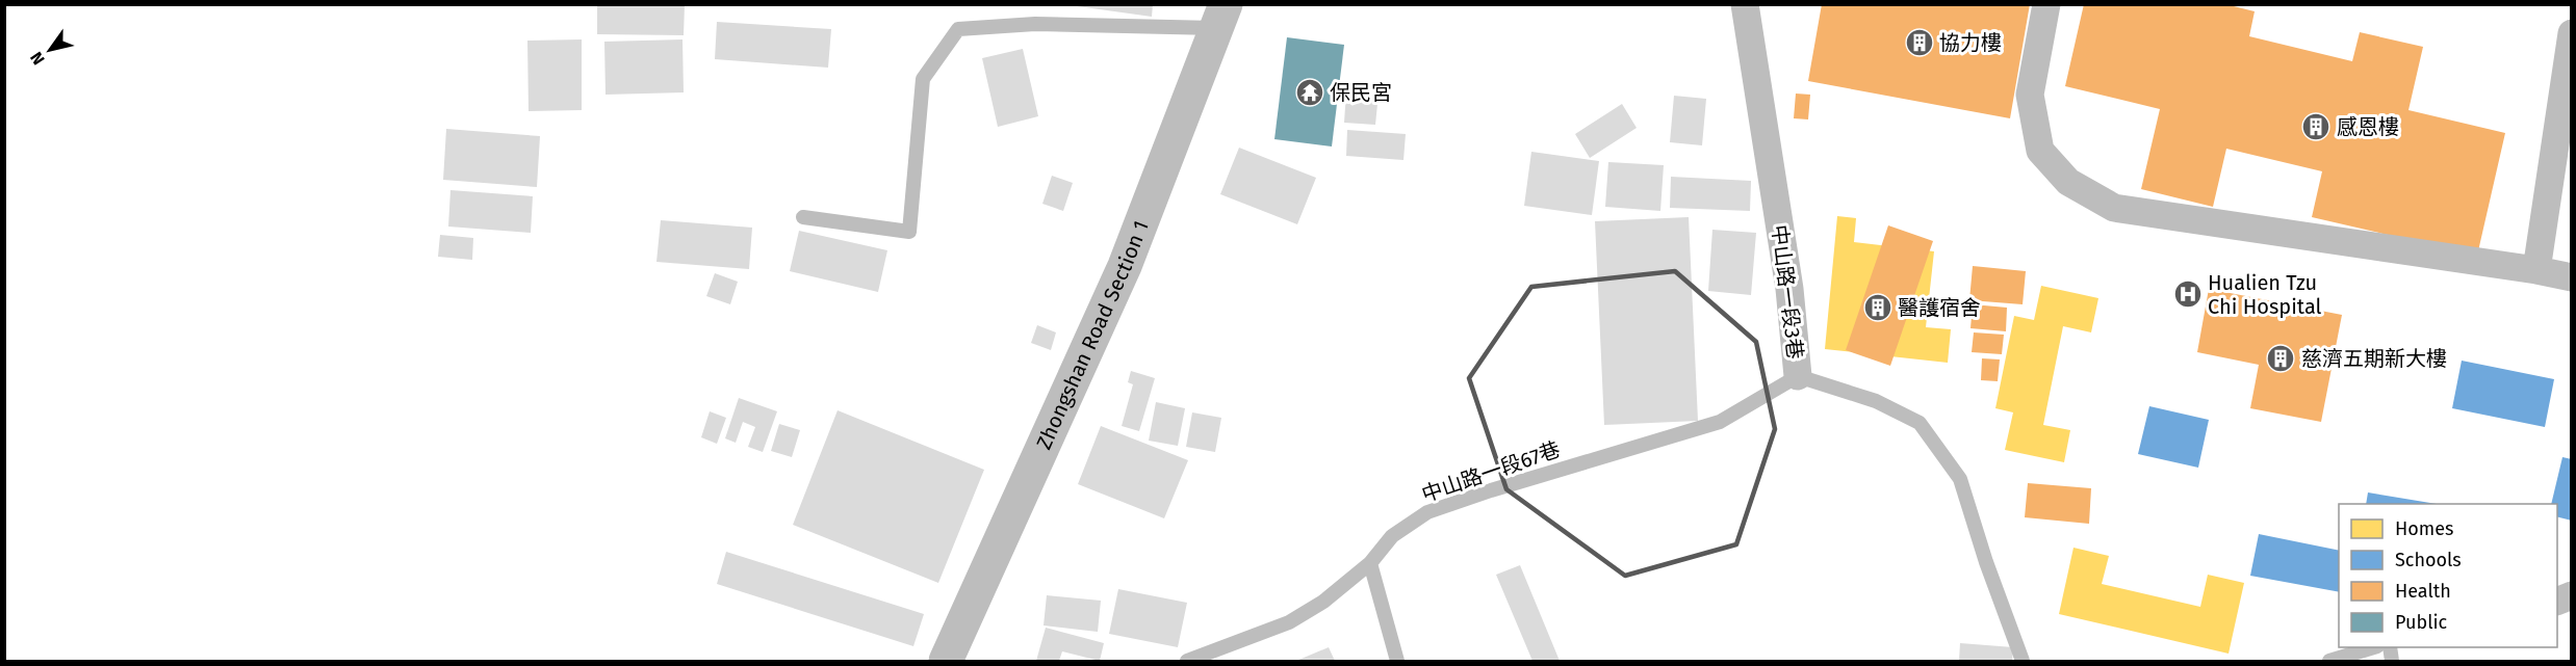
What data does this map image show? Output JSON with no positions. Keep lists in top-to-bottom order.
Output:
{
  "streets": {
    "street": ["中山路一段3巷", "Zhongshan Road Section 1"],
    "lane": ["中山路一段67巷"]
  },
  "crossings": [
    ["中山路一段3巷", "中山路一段67巷"]
  ],
  "places": {
    "building": [
      "協力樓",
      "感恩樓",
      "醫護宿舍",
      "慈濟五期新大樓"
    ],
    "temple": ["保民宮"],
    "hospital": ["Hualien Tzu Chi Hospital"]
  },
  "legend": [
    "Homes",
    "Schools",
    "Health",
    "Public"
  ],
  "north": "bottom left"
}
